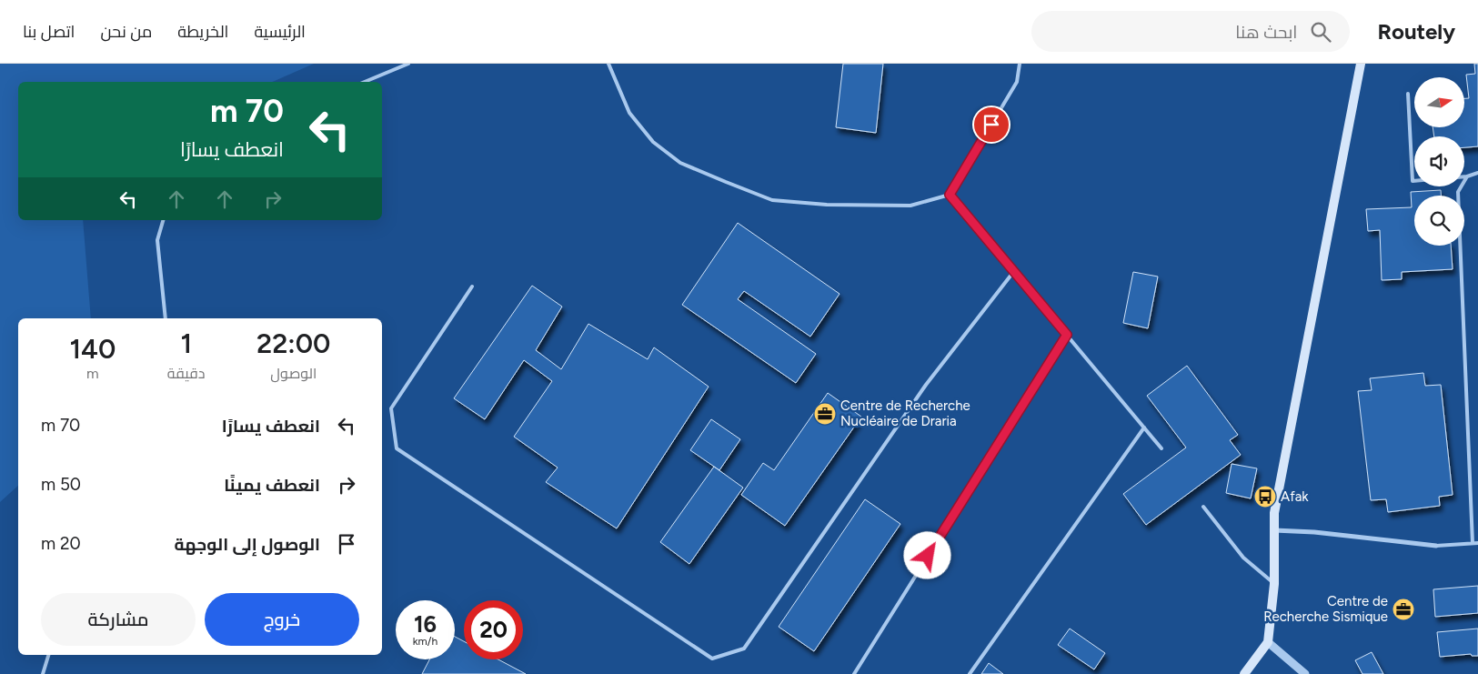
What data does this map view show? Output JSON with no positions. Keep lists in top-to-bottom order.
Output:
{
  "places": {
    "office": ["Centre de Recherche Nucléaire de Draria", "Centre de Recherche Sismique"],
    "bus stop": ["Afak"]
  },
  "north": "right",
  "page": {
    "header": "Routely",
    "search": "ابحث هنا",
    "nav": [
      "الرئيسية",
      "الخريطة",
      "من نحن",
      "اتصل بنا"
    ],
    "turn": ["70 m", "انعطف يسارًا"],
    "eta": [
      "22:00",
      "الوصول",
      "1",
      "دقيقة",
      "140",
      "m"
    ],
    "list": [
      {
        "name": "انعطف يسارًا",
        "value": "70 m"
      },
      {
        "name": "انعطف يمينًا",
        "value": "50 m"
      },
      {
        "name": "الوصول إلى الوجهة",
        "value": "20 m"
      }
    ],
    "buttons": ["خروج", "مشاركة"],
    "speed": "16 km/h",
    "limit": "20"
  }
}
